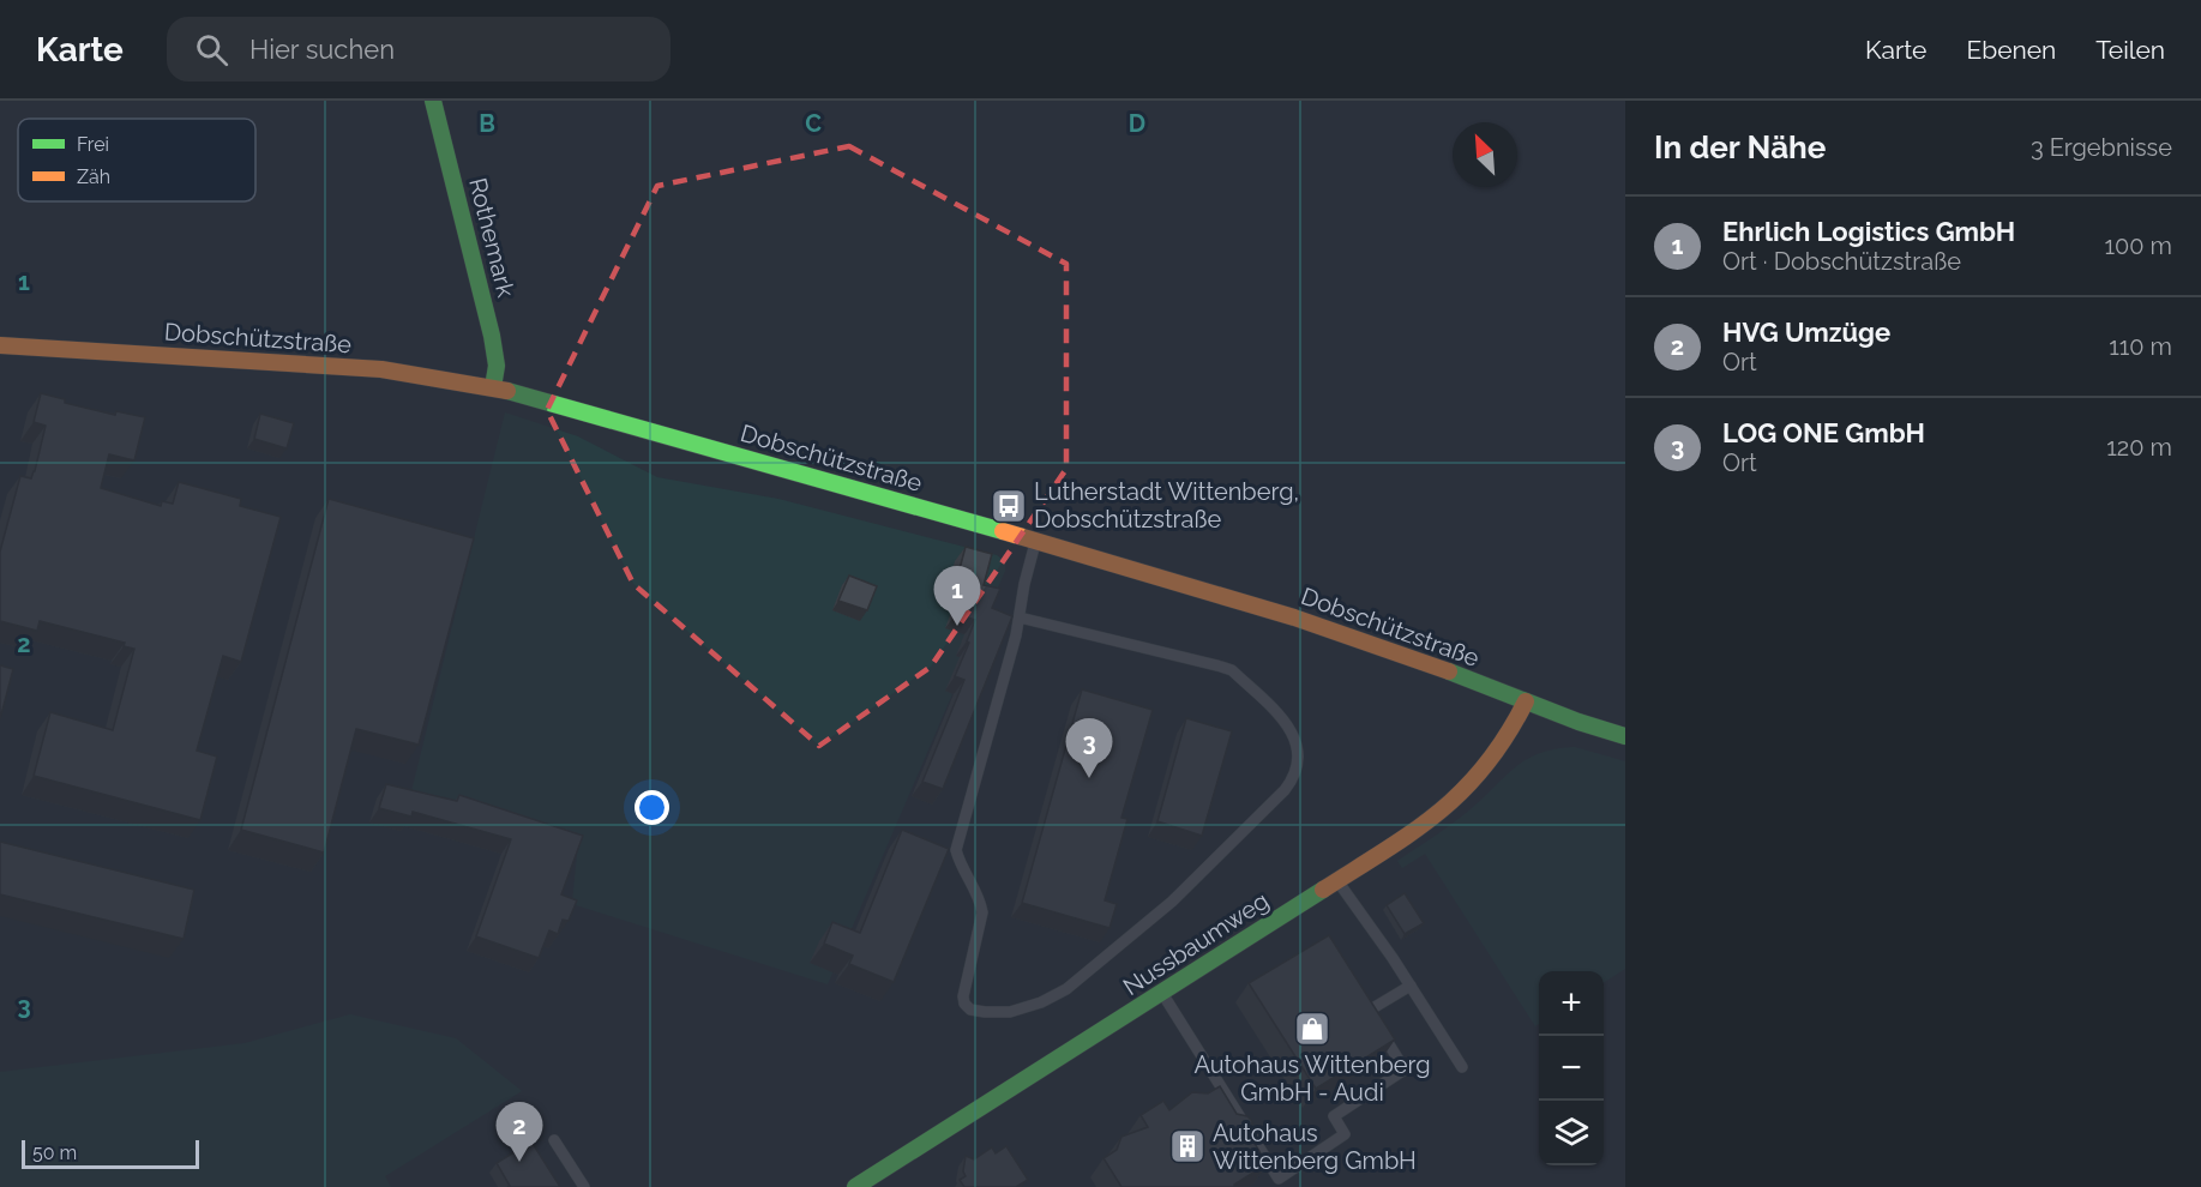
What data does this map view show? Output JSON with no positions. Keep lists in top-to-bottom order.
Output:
{
  "streets": {
    "street": ["Rothemark", "Dobschützstraße", "Nussbaumweg"]
  },
  "crossings": [
    ["Rothemark", "Dobschützstraße"],
    ["Dobschützstraße", "Nussbaumweg"]
  ],
  "places": {
    "bus stop": ["Lutherstadt Wittenberg, Dobschützstraße"],
    "shop": ["Autohaus Wittenberg GmbH - Audi"],
    "building": ["Autohaus Wittenberg GmbH"]
  },
  "legend": ["Frei", "Zäh"],
  "scale_bar": "50 m",
  "north": "top left",
  "page": {
    "header": "Karte",
    "search": "Hier suchen",
    "nav": ["Karte", "Ebenen", "Teilen"],
    "heading": ["In der Nähe", "3 Ergebnisse"],
    "list": [
      {
        "mark": "1",
        "name": "Ehrlich Logistics GmbH",
        "note": "Ort · Dobschützstraße",
        "value": "100 m"
      },
      {
        "mark": "2",
        "name": "HVG Umzüge",
        "note": "Ort",
        "value": "110 m"
      },
      {
        "mark": "3",
        "name": "LOG ONE GmbH",
        "note": "Ort",
        "value": "120 m"
      }
    ],
    "pins": ["1", "3", "2"],
    "map_buttons": ["+", "−"],
    "scale": "50 m"
  },
  "grid": {
    "columns": ["B", "C", "D"],
    "rows": ["1", "2", "3"]
  }
}
